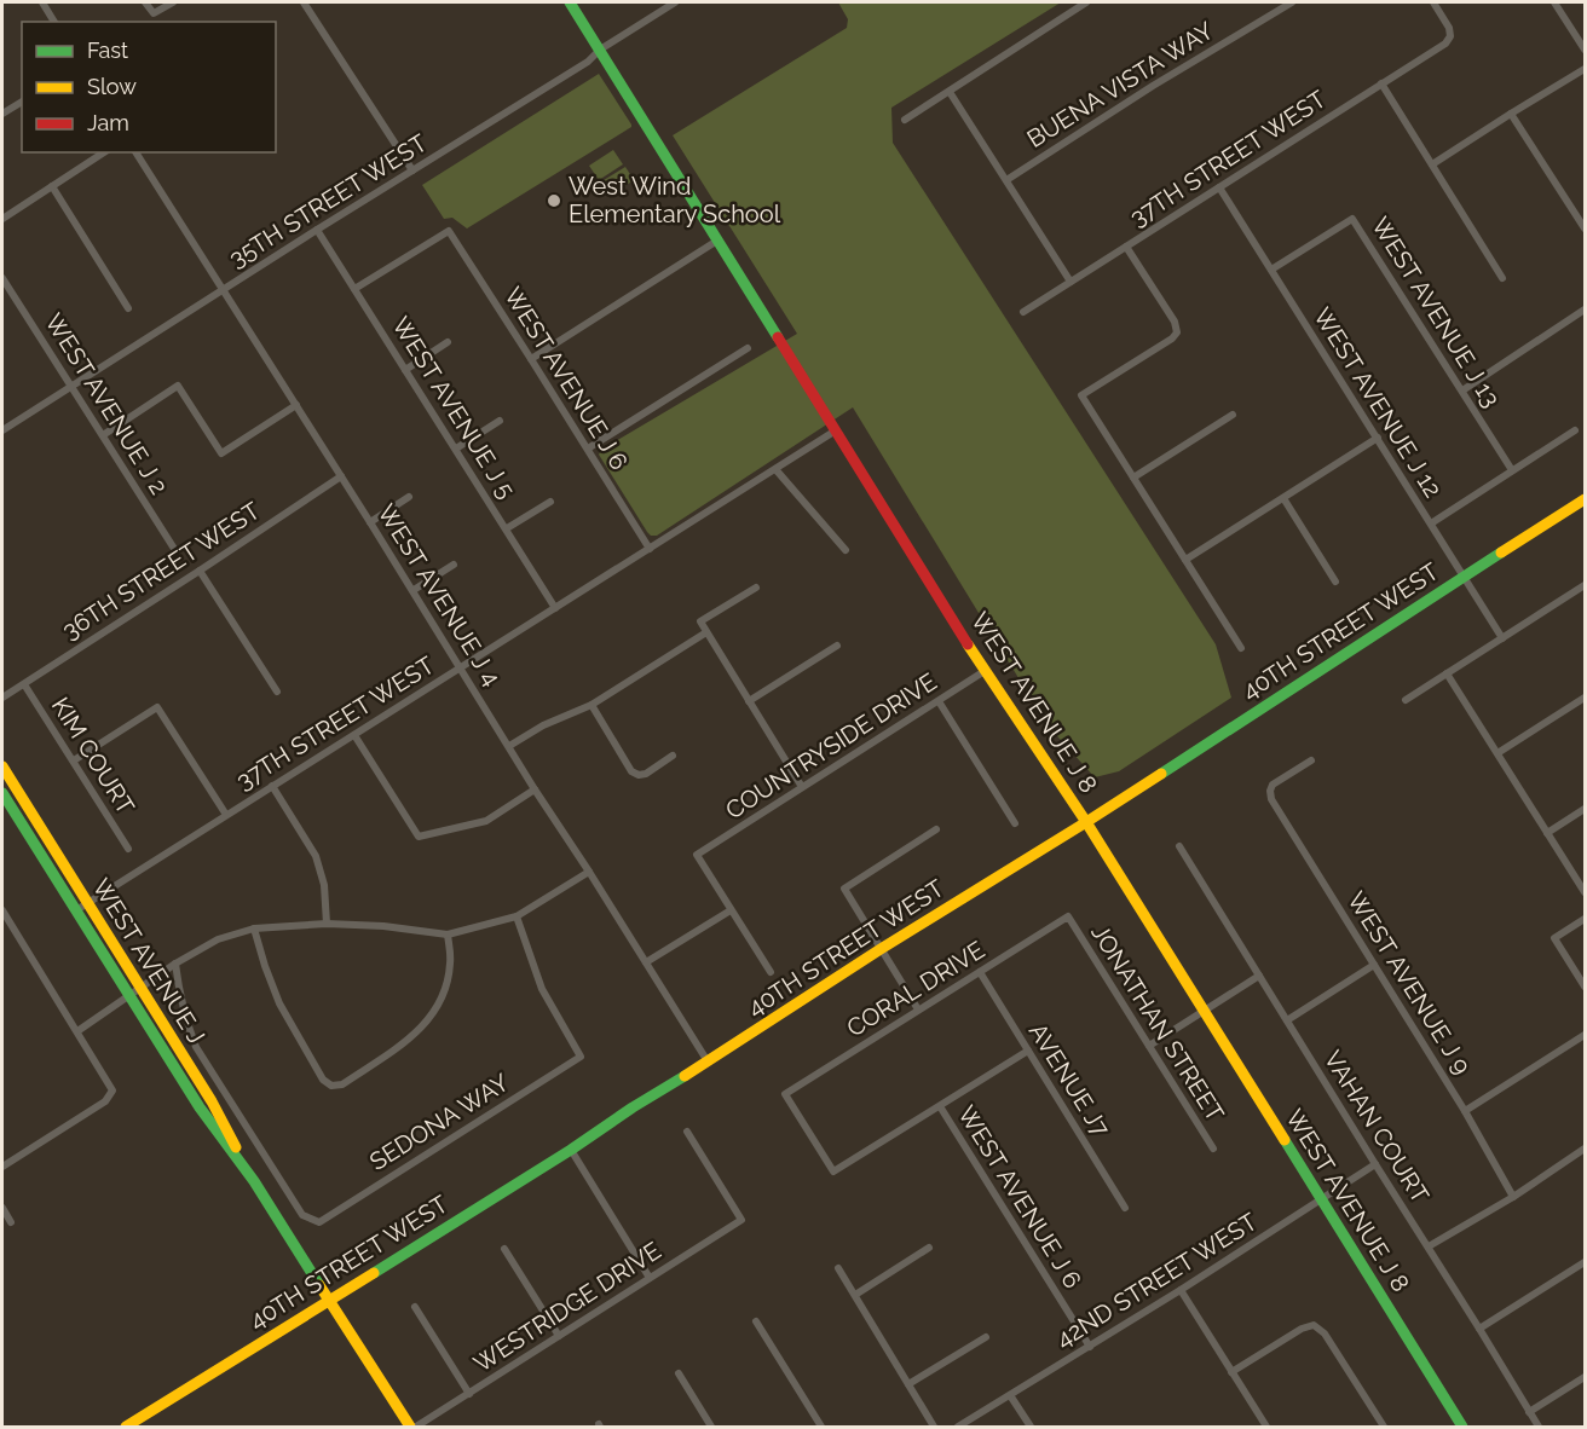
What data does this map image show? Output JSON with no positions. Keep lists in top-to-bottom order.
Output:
{
  "streets": {
    "main road": ["40TH STREET WEST", "WEST AVENUE J 8", "WEST AVENUE J"],
    "street": [
      "BUENA VISTA WAY",
      "37TH STREET WEST",
      "35TH STREET WEST",
      "WEST AVENUE J 13",
      "WEST AVENUE J 6",
      "WEST AVENUE J 12",
      "WEST AVENUE J 2",
      "WEST AVENUE J 5",
      "36TH STREET WEST",
      "WEST AVENUE J 4",
      "COUNTRYSIDE DRIVE",
      "KIM COURT",
      "WEST AVENUE J 9",
      "CORAL DRIVE",
      "JONATHAN STREET",
      "AVENUE J7",
      "SEDONA WAY",
      "VAHAN COURT",
      "42ND STREET WEST",
      "WESTRIDGE DRIVE"
    ]
  },
  "crossings": [
    ["37TH STREET WEST", "WEST AVENUE J 6"],
    ["37TH STREET WEST", "WEST AVENUE J 12"],
    ["37TH STREET WEST", "WEST AVENUE J 5"],
    ["37TH STREET WEST", "WEST AVENUE J 4"],
    ["37TH STREET WEST", "WEST AVENUE J 8"],
    ["37TH STREET WEST", "WEST AVENUE J"],
    ["35TH STREET WEST", "WEST AVENUE J 2"],
    ["35TH STREET WEST", "WEST AVENUE J 5"],
    ["35TH STREET WEST", "WEST AVENUE J 4"],
    ["35TH STREET WEST", "WEST AVENUE J 8"],
    ["WEST AVENUE J 13", "WEST AVENUE J 12"],
    ["WEST AVENUE J 6", "WEST AVENUE J 5"],
    ["WEST AVENUE J 6", "CORAL DRIVE"],
    ["WEST AVENUE J 6", "42ND STREET WEST"],
    ["WEST AVENUE J 12", "40TH STREET WEST"],
    ["36TH STREET WEST", "WEST AVENUE J 4"],
    ["36TH STREET WEST", "KIM COURT"],
    ["WEST AVENUE J 4", "40TH STREET WEST"],
    ["40TH STREET WEST", "WEST AVENUE J 8"],
    ["40TH STREET WEST", "WEST AVENUE J"],
    ["WEST AVENUE J 8", "COUNTRYSIDE DRIVE"],
    ["WEST AVENUE J 8", "42ND STREET WEST"],
    ["WEST AVENUE J", "SEDONA WAY"],
    ["CORAL DRIVE", "JONATHAN STREET"],
    ["CORAL DRIVE", "AVENUE J7"],
    ["VAHAN COURT", "42ND STREET WEST"]
  ],
  "places": ["West Wind Elementary School"],
  "legend": ["Fast", "Slow", "Jam"]
}
